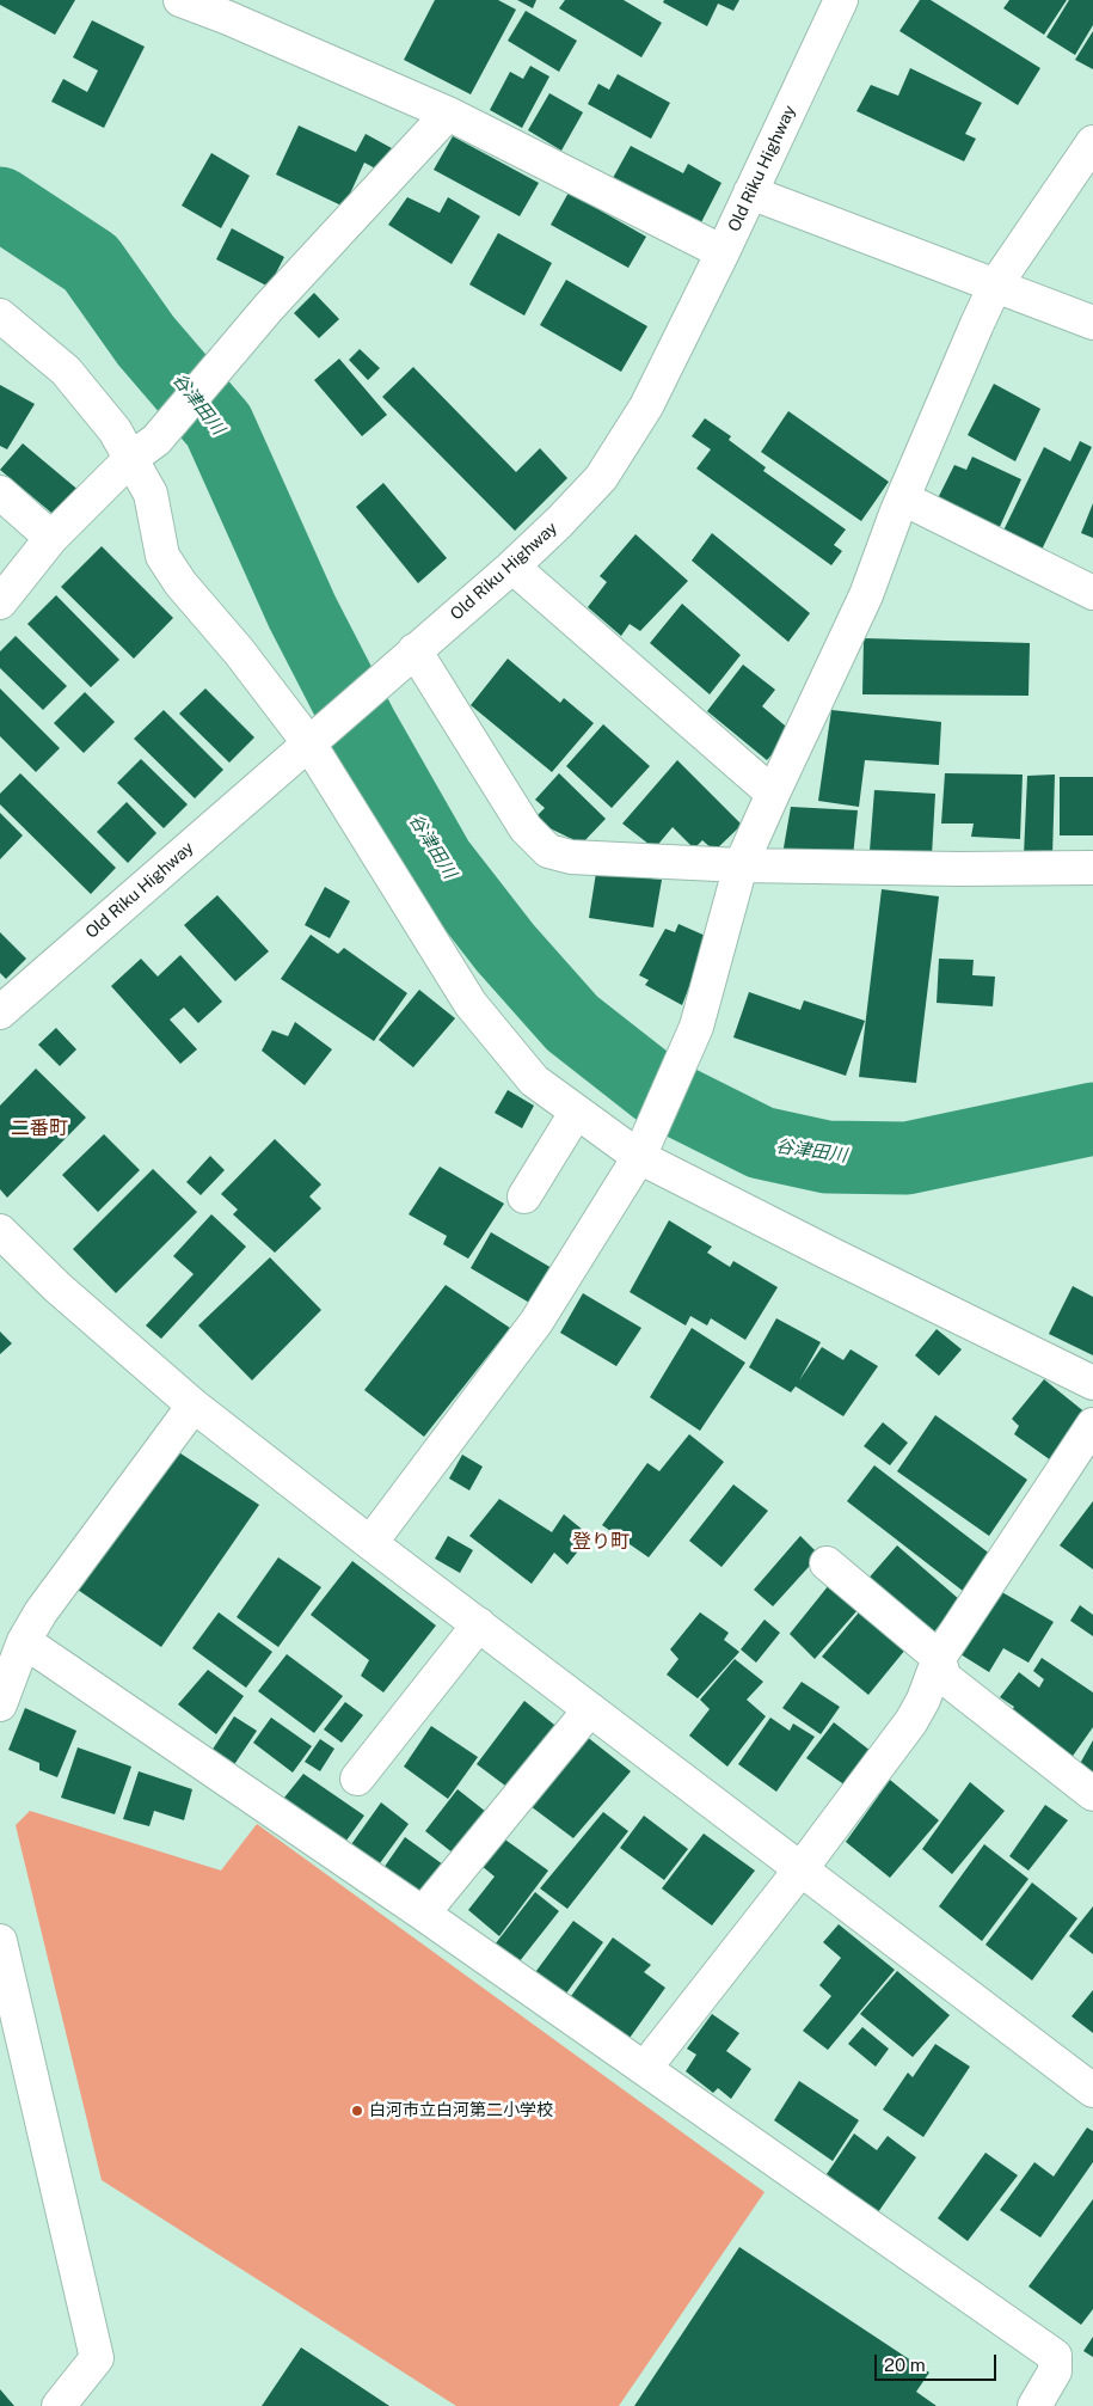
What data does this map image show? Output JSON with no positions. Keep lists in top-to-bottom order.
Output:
{
  "streets": {
    "street": ["Old Riku Highway"]
  },
  "districts": ["二番町", "登り町"],
  "water": ["谷津田川"],
  "places": ["白河市立白河第二小学校"],
  "scale_bar": "20 m"
}
